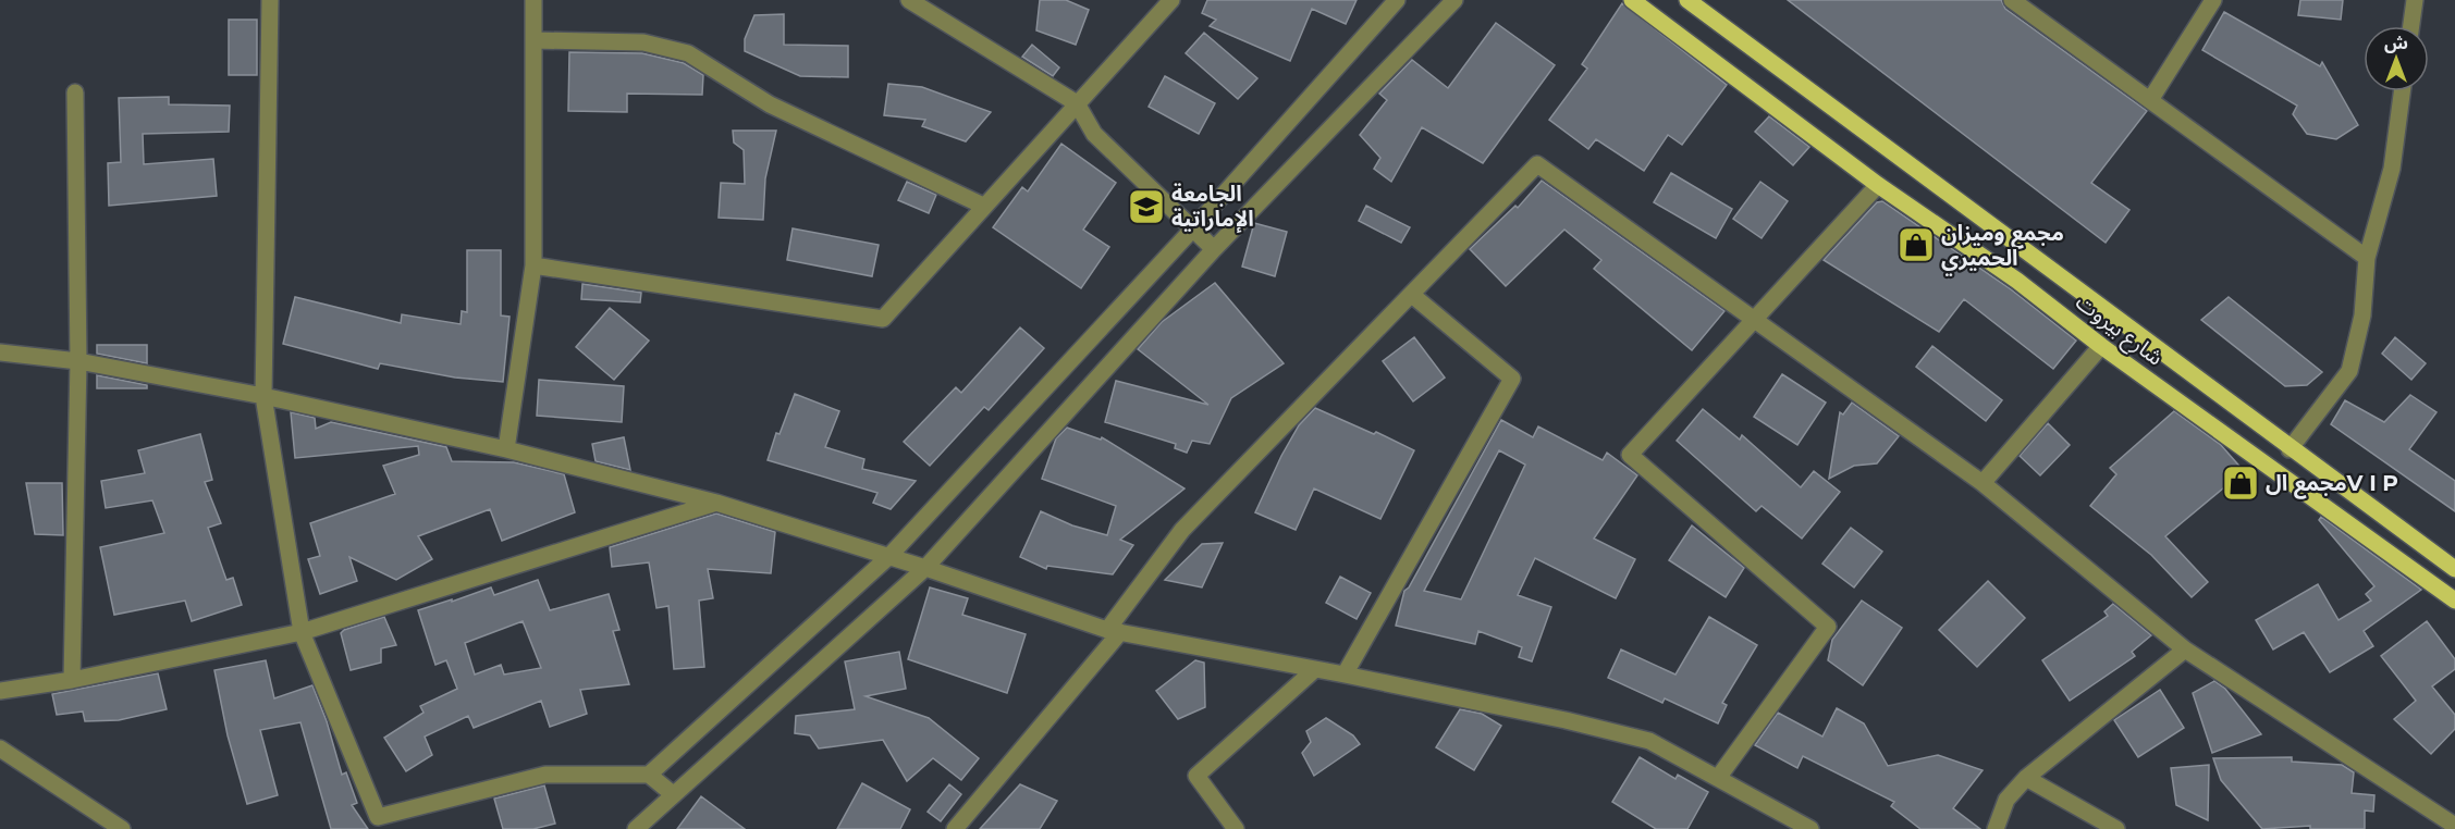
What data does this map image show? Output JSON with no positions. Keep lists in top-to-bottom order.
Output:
{
  "streets": {
    "main road": ["شارع بيروت"]
  },
  "places": {
    "school or university": ["الجامعة الإماراتية"],
    "shop": ["مجمع وميزان الحميري", "مجمع الV I P"]
  },
  "north": "top"
}
